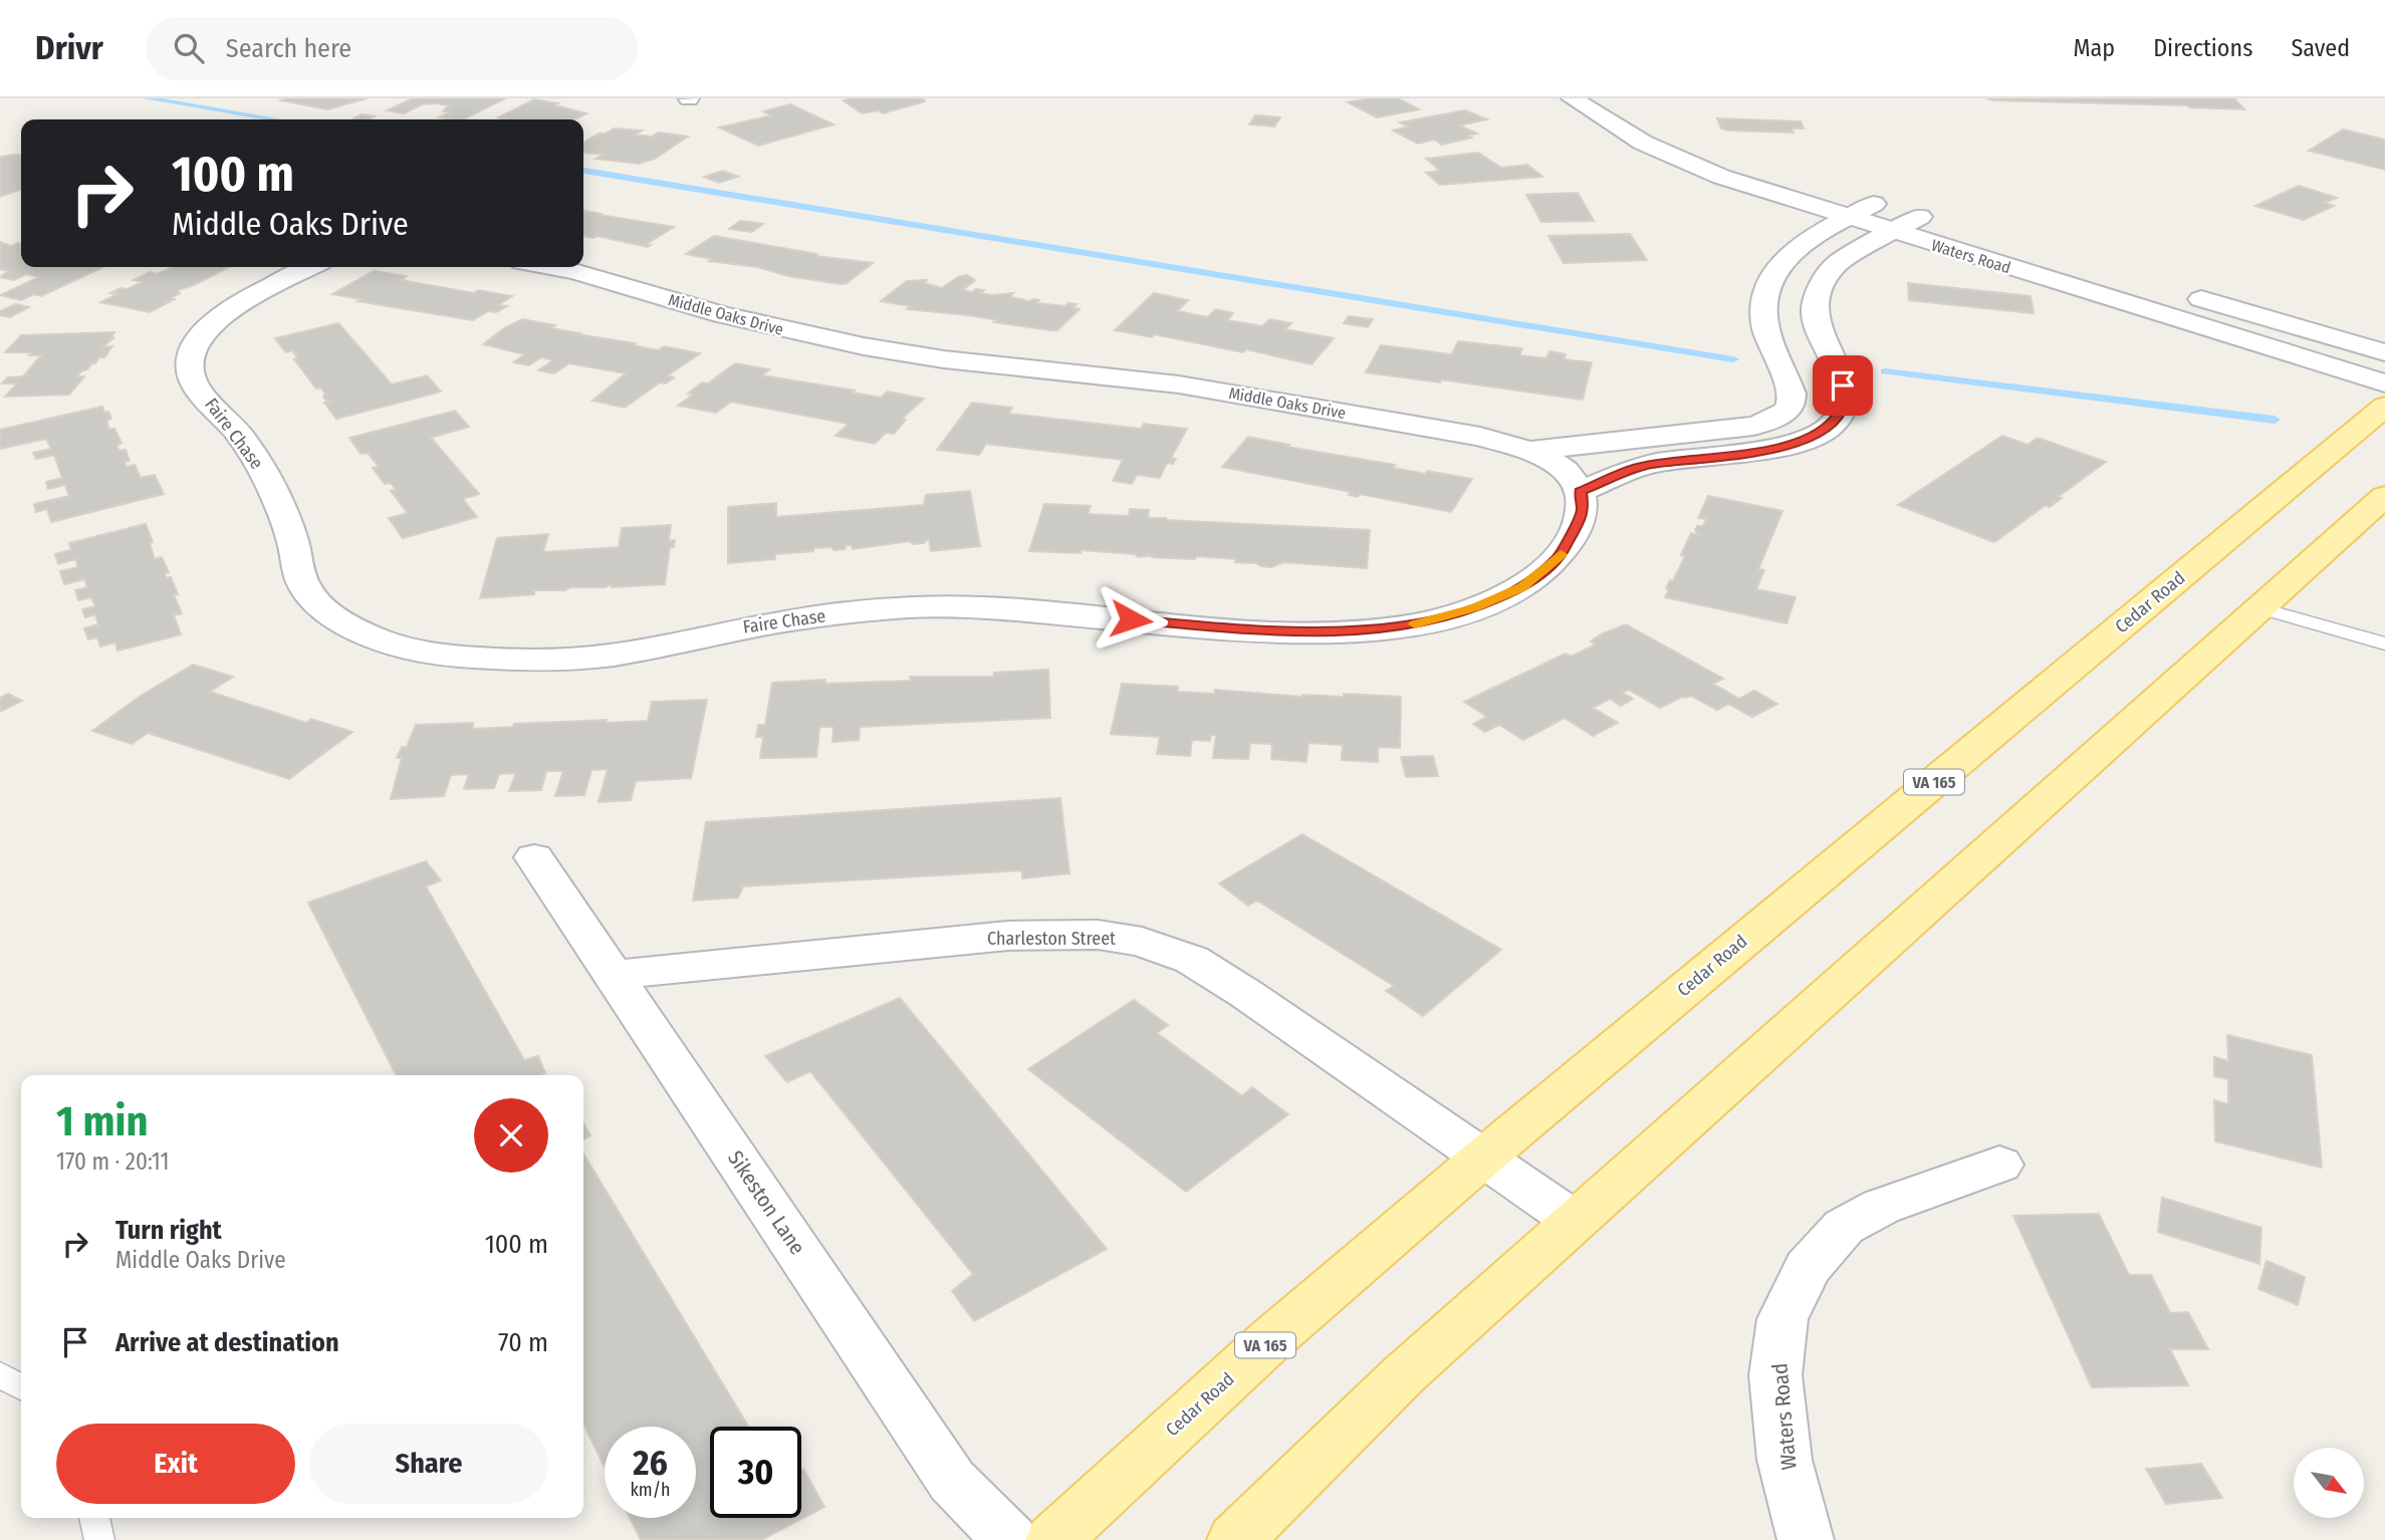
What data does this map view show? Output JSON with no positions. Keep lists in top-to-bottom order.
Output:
{
  "streets": {
    "main road": ["Cedar Road", "VA 165"],
    "street": [
      "Waters Road",
      "Middle Oaks Drive",
      "Faire Chase",
      "Charleston Street",
      "Sikeston Lane"
    ]
  },
  "crossings": [
    ["Waters Road", "Middle Oaks Drive"],
    ["Cedar Road", "Charleston Street"],
    ["Charleston Street", "Sikeston Lane"]
  ],
  "north": "bottom right",
  "page": {
    "header": "Drivr",
    "search": "Search here",
    "nav": ["Map", "Directions", "Saved"],
    "turn": ["100 m", "Middle Oaks Drive"],
    "heading": ["1 min", "170 m · 20:11"],
    "list": [
      {
        "name": "Turn right",
        "note": "Middle Oaks Drive",
        "value": "100 m"
      },
      {
        "name": "Arrive at destination",
        "value": "70 m"
      }
    ],
    "buttons": ["Exit", "Share"],
    "speed": "26 km/h",
    "limit": "30"
  }
}
